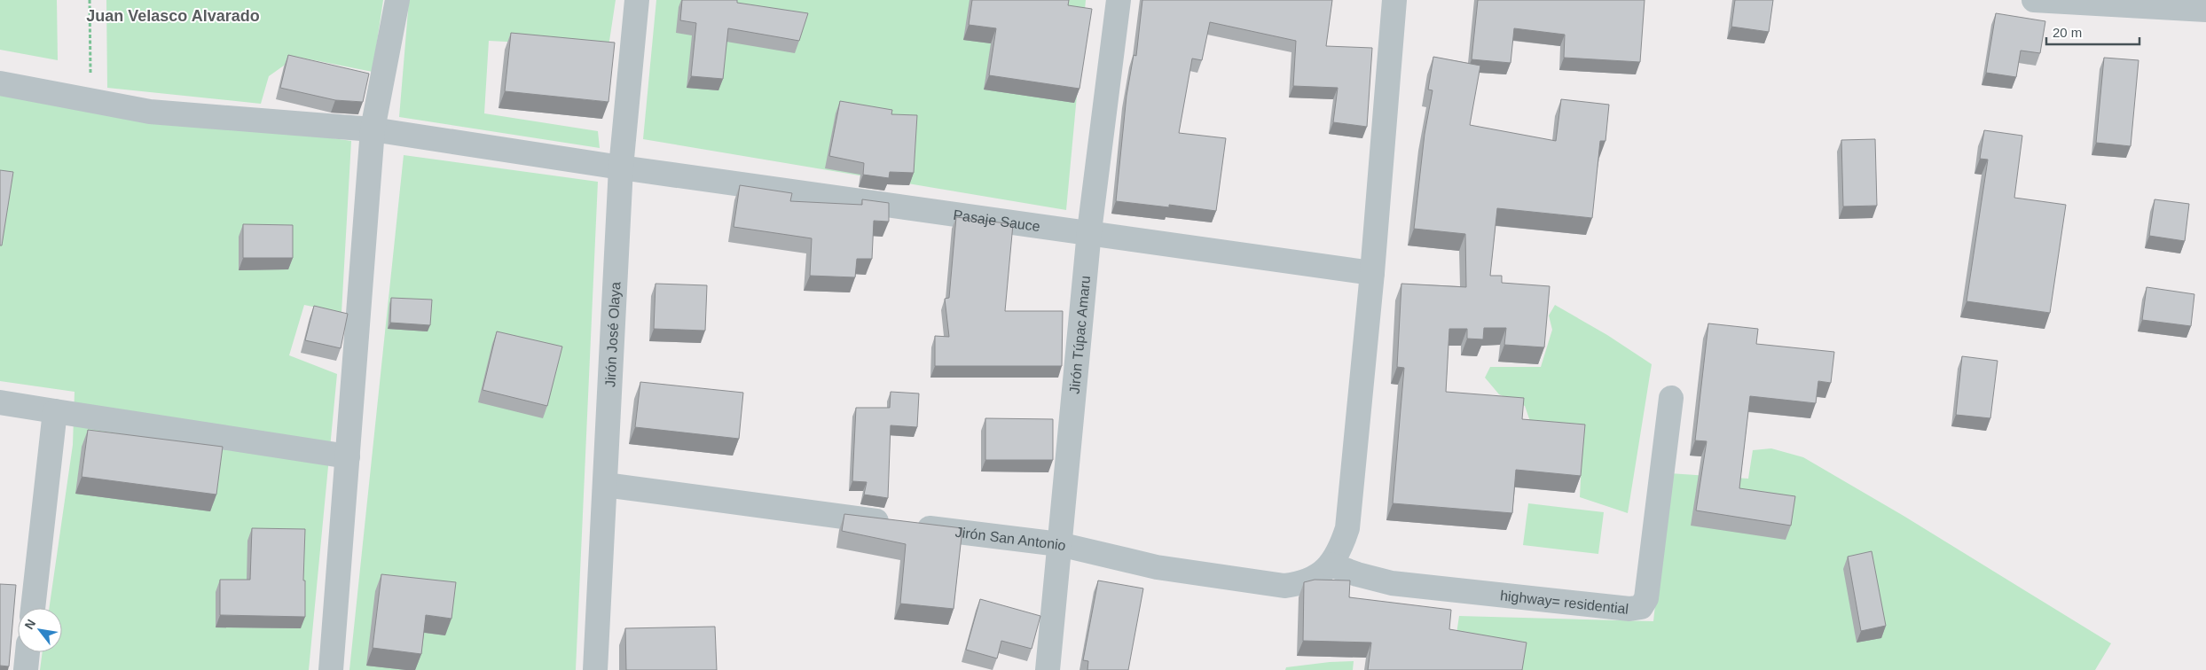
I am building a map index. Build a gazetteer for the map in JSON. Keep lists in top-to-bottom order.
{
  "streets": {
    "street": [
      "Pasaje Sauce",
      "Jirón José Olaya",
      "Jirón Túpac Amaru",
      "Jirón San Antonio",
      "highway= residential"
    ]
  },
  "crossings": [
    ["Pasaje Sauce", "Jirón José Olaya"],
    ["Pasaje Sauce", "Jirón Túpac Amaru"],
    ["Jirón José Olaya", "Jirón San Antonio"],
    ["Jirón Túpac Amaru", "Jirón San Antonio"],
    ["Jirón San Antonio", "highway= residential"]
  ],
  "districts": ["Juan Velasco Alvarado"],
  "scale_bar": "20 m",
  "north": "top left"
}
